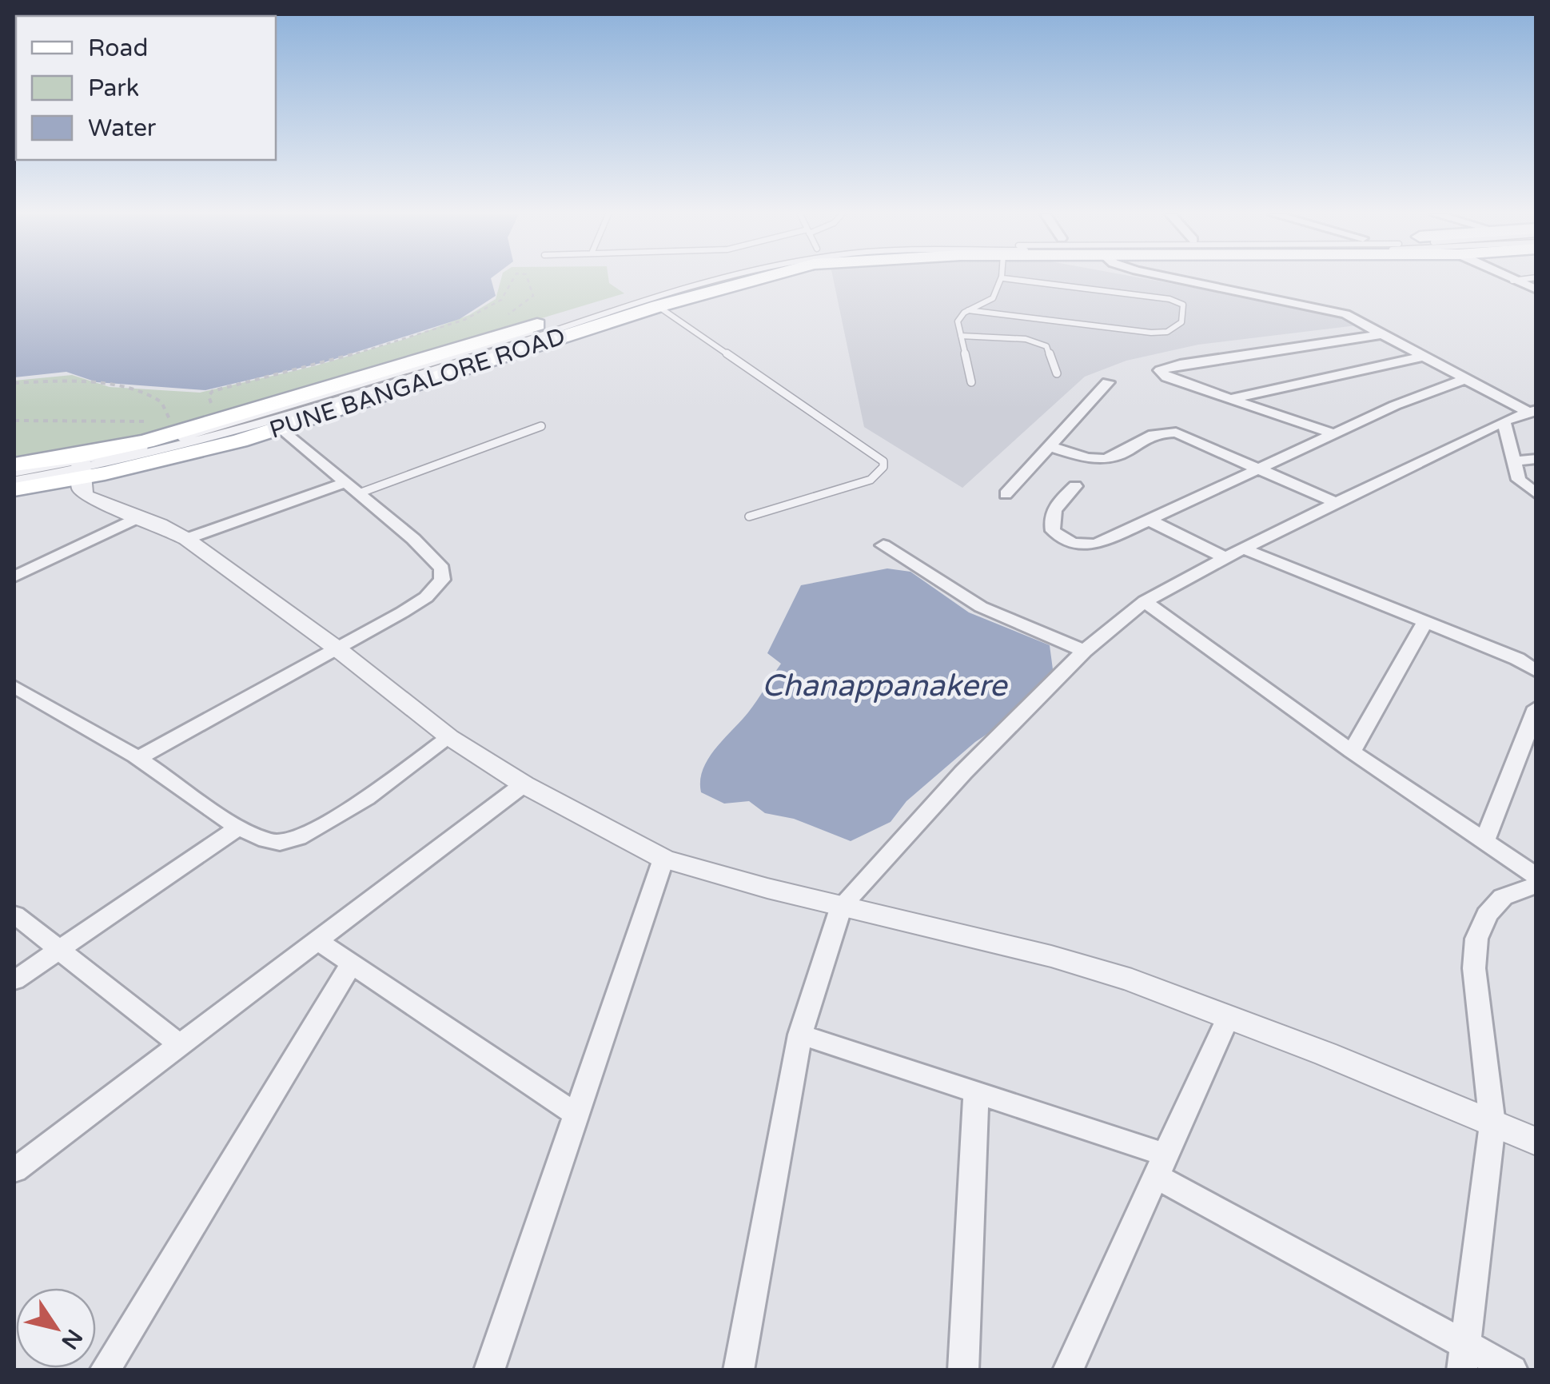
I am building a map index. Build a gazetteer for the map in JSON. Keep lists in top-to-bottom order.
{
  "streets": {
    "main road": ["PUNE BANGALORE ROAD"]
  },
  "water": ["Chanappanakere"],
  "legend": ["Road", "Park", "Water"],
  "north": "bottom right"
}
